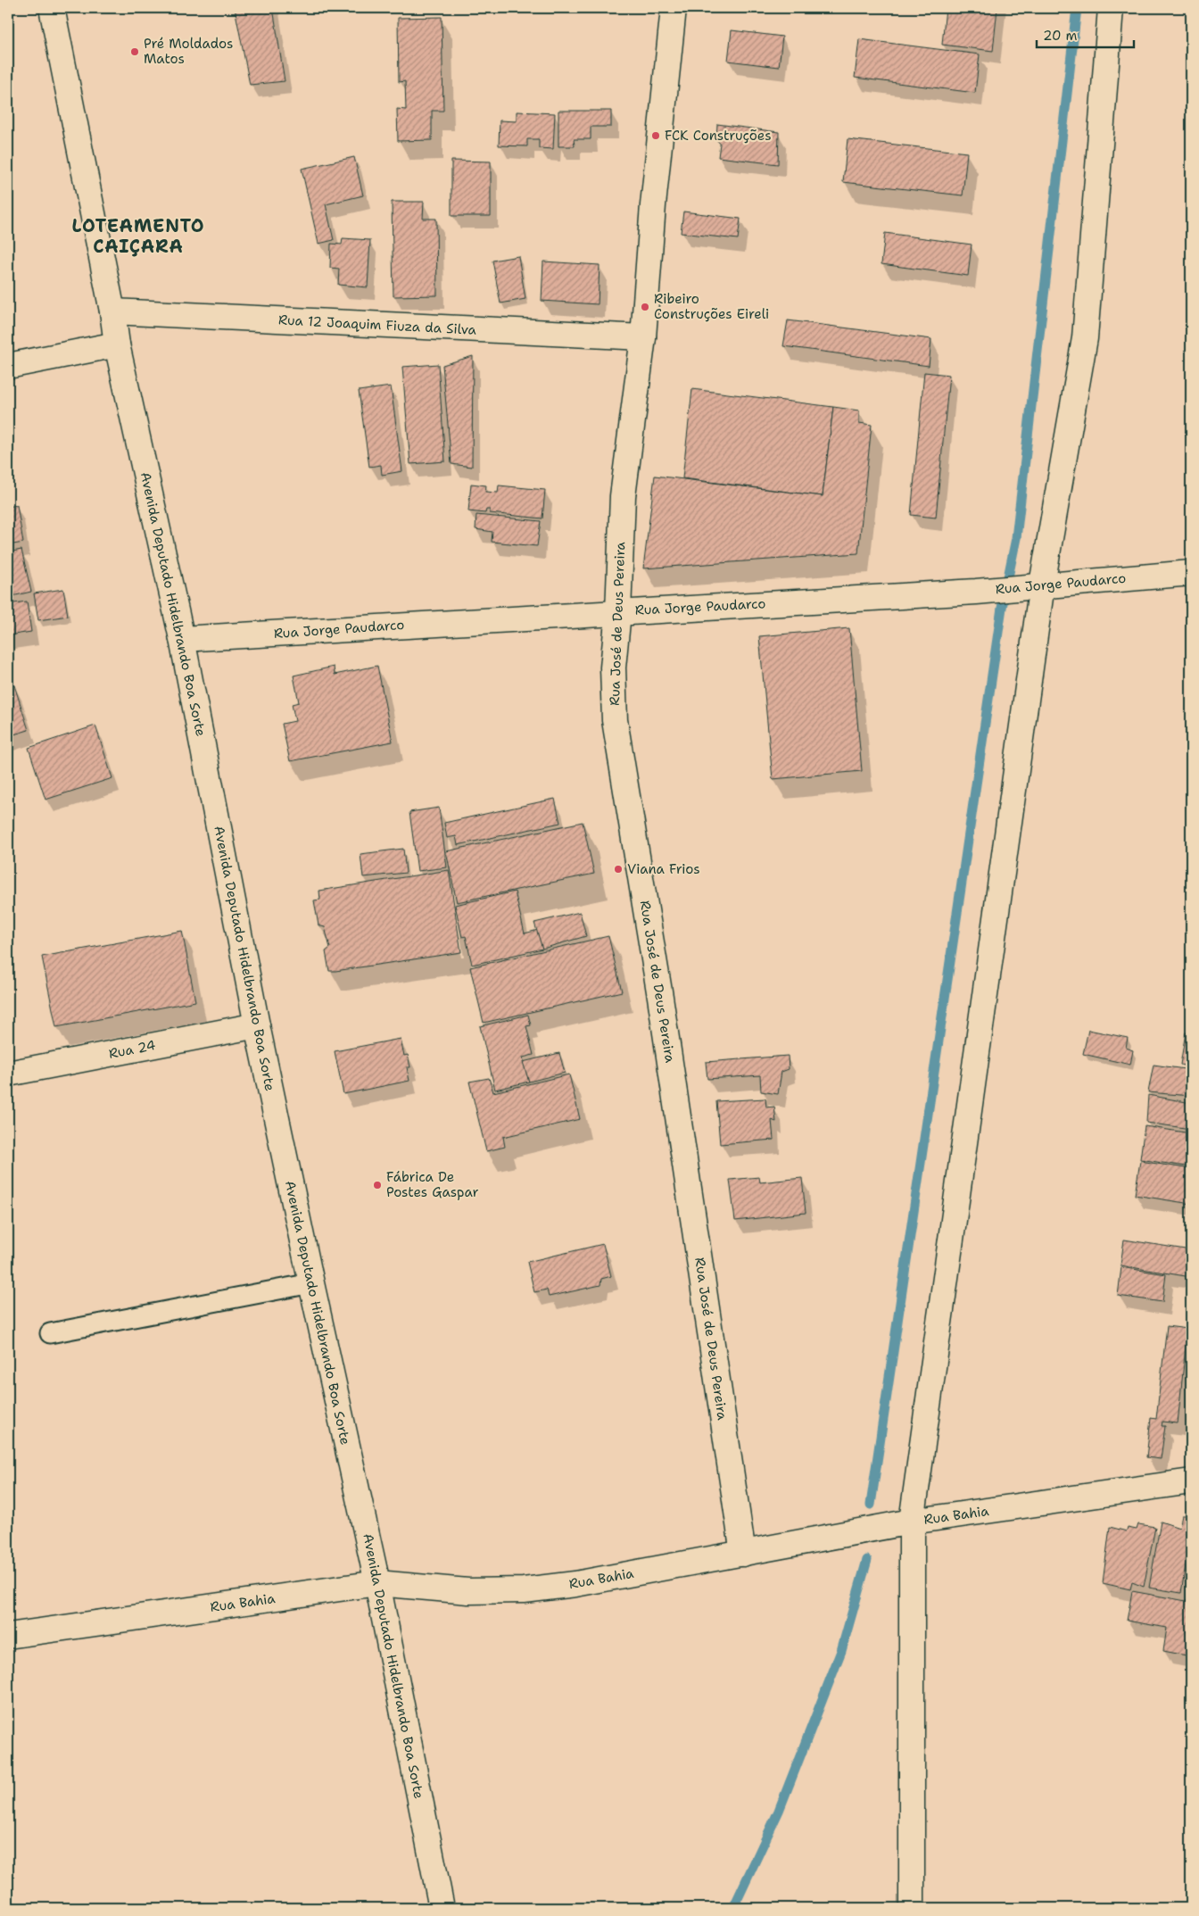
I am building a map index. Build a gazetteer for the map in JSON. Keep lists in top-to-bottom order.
{
  "streets": {
    "street": [
      "Rua 12 Joaquim Fiuza da Silva",
      "Rua Jorge Paudarco",
      "Avenida Deputado Hidelbrando Boa Sorte",
      "Rua José de Deus Pereira",
      "Rua 24",
      "Rua Bahia"
    ]
  },
  "crossings": [
    ["Rua 12 Joaquim Fiuza da Silva", "Avenida Deputado Hidelbrando Boa Sorte"],
    ["Rua 12 Joaquim Fiuza da Silva", "Rua José de Deus Pereira"],
    ["Rua Jorge Paudarco", "Avenida Deputado Hidelbrando Boa Sorte"],
    ["Rua Jorge Paudarco", "Rua José de Deus Pereira"],
    ["Avenida Deputado Hidelbrando Boa Sorte", "Rua 24"],
    ["Avenida Deputado Hidelbrando Boa Sorte", "Rua Bahia"],
    ["Rua José de Deus Pereira", "Rua Bahia"]
  ],
  "districts": ["LOTEAMENTO CAIÇARA"],
  "places": [
    "Pré Moldados Matos",
    "FCK Construções",
    "Ribeiro Construções Eireli",
    "Viana Frios",
    "Fábrica De Postes Gaspar"
  ],
  "scale_bar": "20 m"
}
